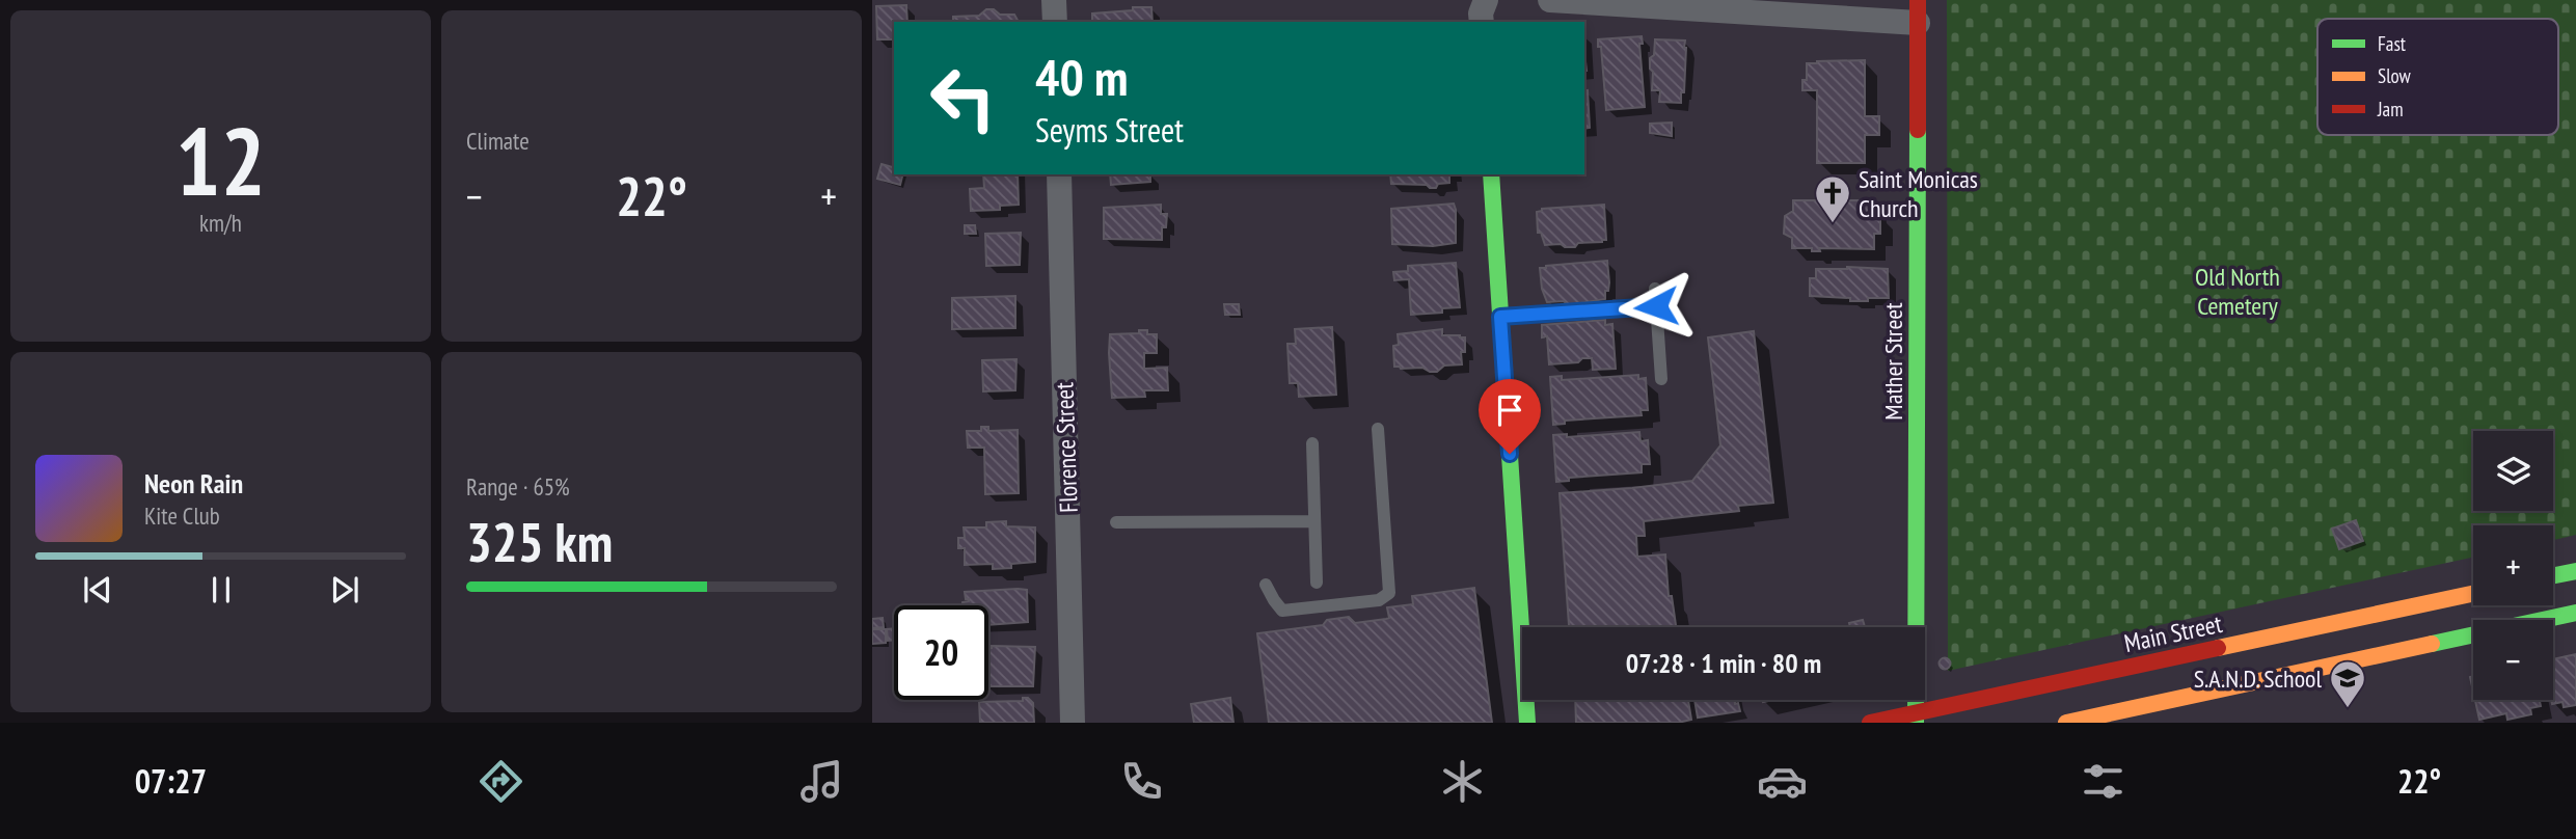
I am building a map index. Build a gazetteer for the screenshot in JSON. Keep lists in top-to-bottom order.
{
  "streets": {
    "street": ["Mather Street", "Florence Street", "Main Street"]
  },
  "crossings": [
    ["Mather Street", "Main Street"]
  ],
  "parks": ["Old North Cemetery"],
  "places": {
    "church": ["Saint Monicas Church"],
    "school or university": ["S.A.N.D. School"]
  },
  "legend": ["Fast", "Slow", "Jam"],
  "page": {
    "tile": [
      ["12", "km/h"],
      "Climate",
      ["Range · 65%", "325 km"]
    ],
    "turn": ["40 m", "Seyms Street"],
    "heat": ["−", "22°", "+"],
    "map_buttons": ["+", "−"],
    "song": ["Neon Rain", "Kite Club"],
    "limit": "20",
    "trip": "07:28 · 1 min · 80 m",
    "tabs": ["07:27", "22°"]
  }
}
